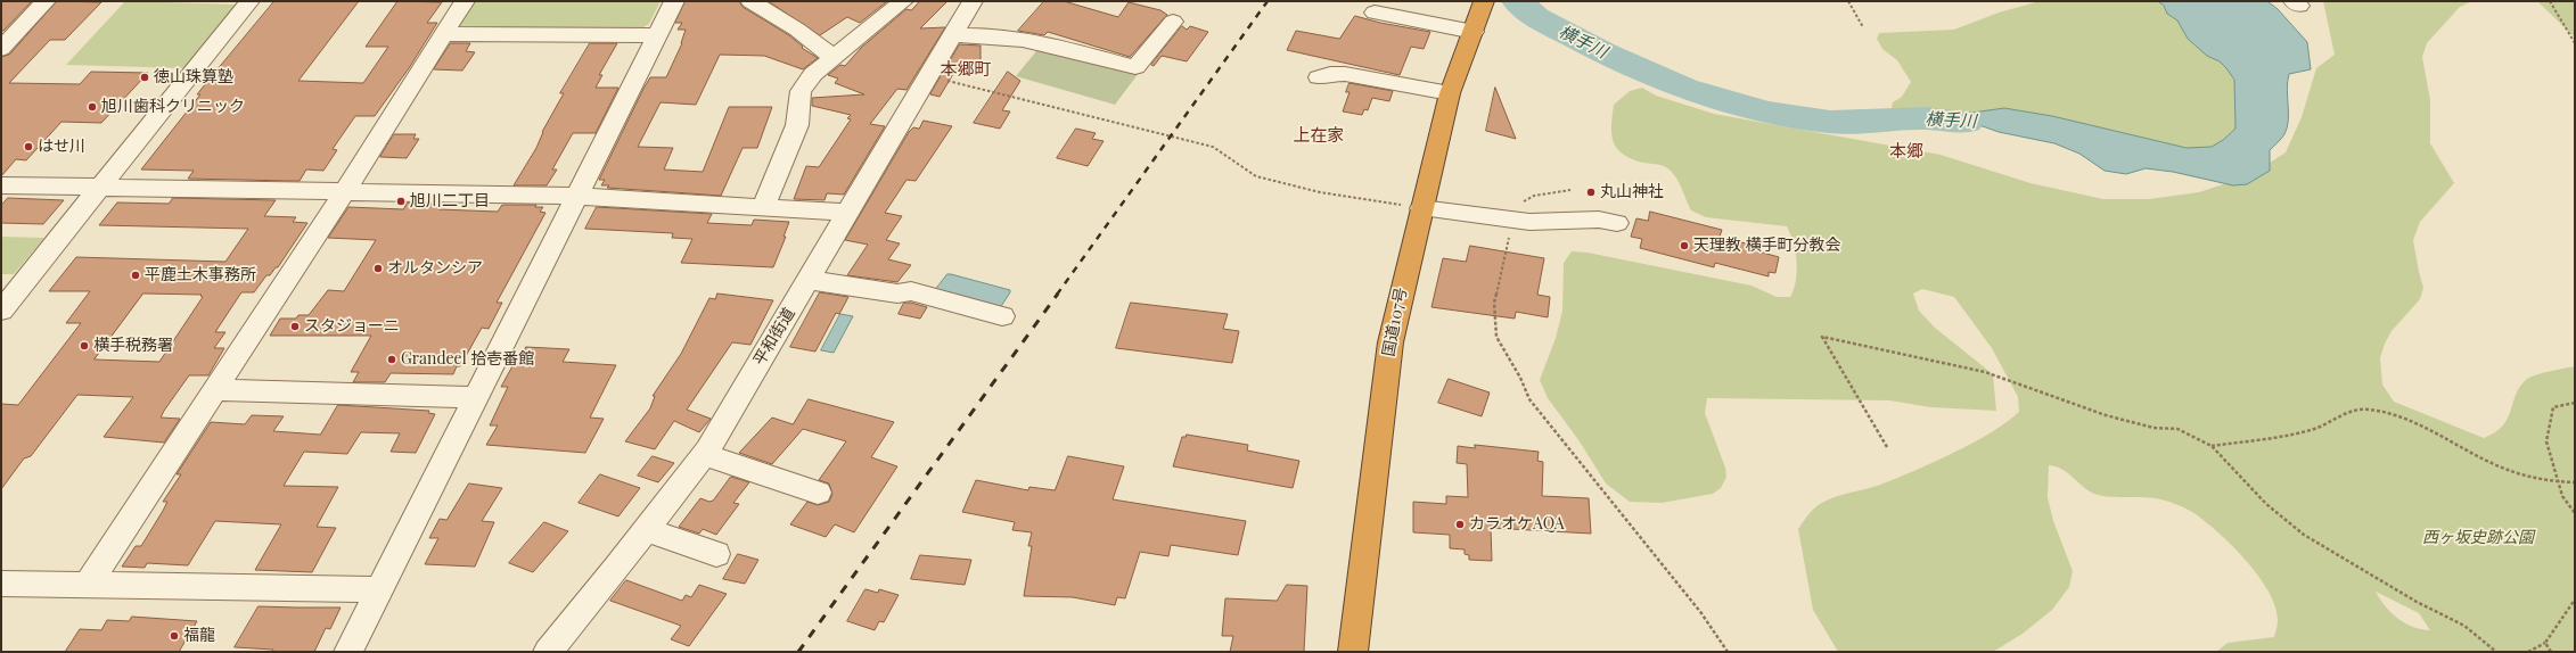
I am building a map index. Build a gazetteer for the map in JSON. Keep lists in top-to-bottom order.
{
  "streets": {
    "highway": ["国道107号"],
    "street": ["平和街道"]
  },
  "districts": ["本郷町", "上在家", "本郷"],
  "water": ["横手川"],
  "parks": ["西ヶ坂史跡公園"],
  "places": [
    "徳山珠算塾",
    "旭川歯科クリニック",
    "はせ川",
    "丸山神社",
    "旭川二丁目",
    "天理教 横手町分教会",
    "オルタンシア",
    "平鹿土木事務所",
    "スタジョーニ",
    "横手税務署",
    "Grandeel 拾壱番館",
    "カラオケAQA",
    "福龍"
  ]
}
